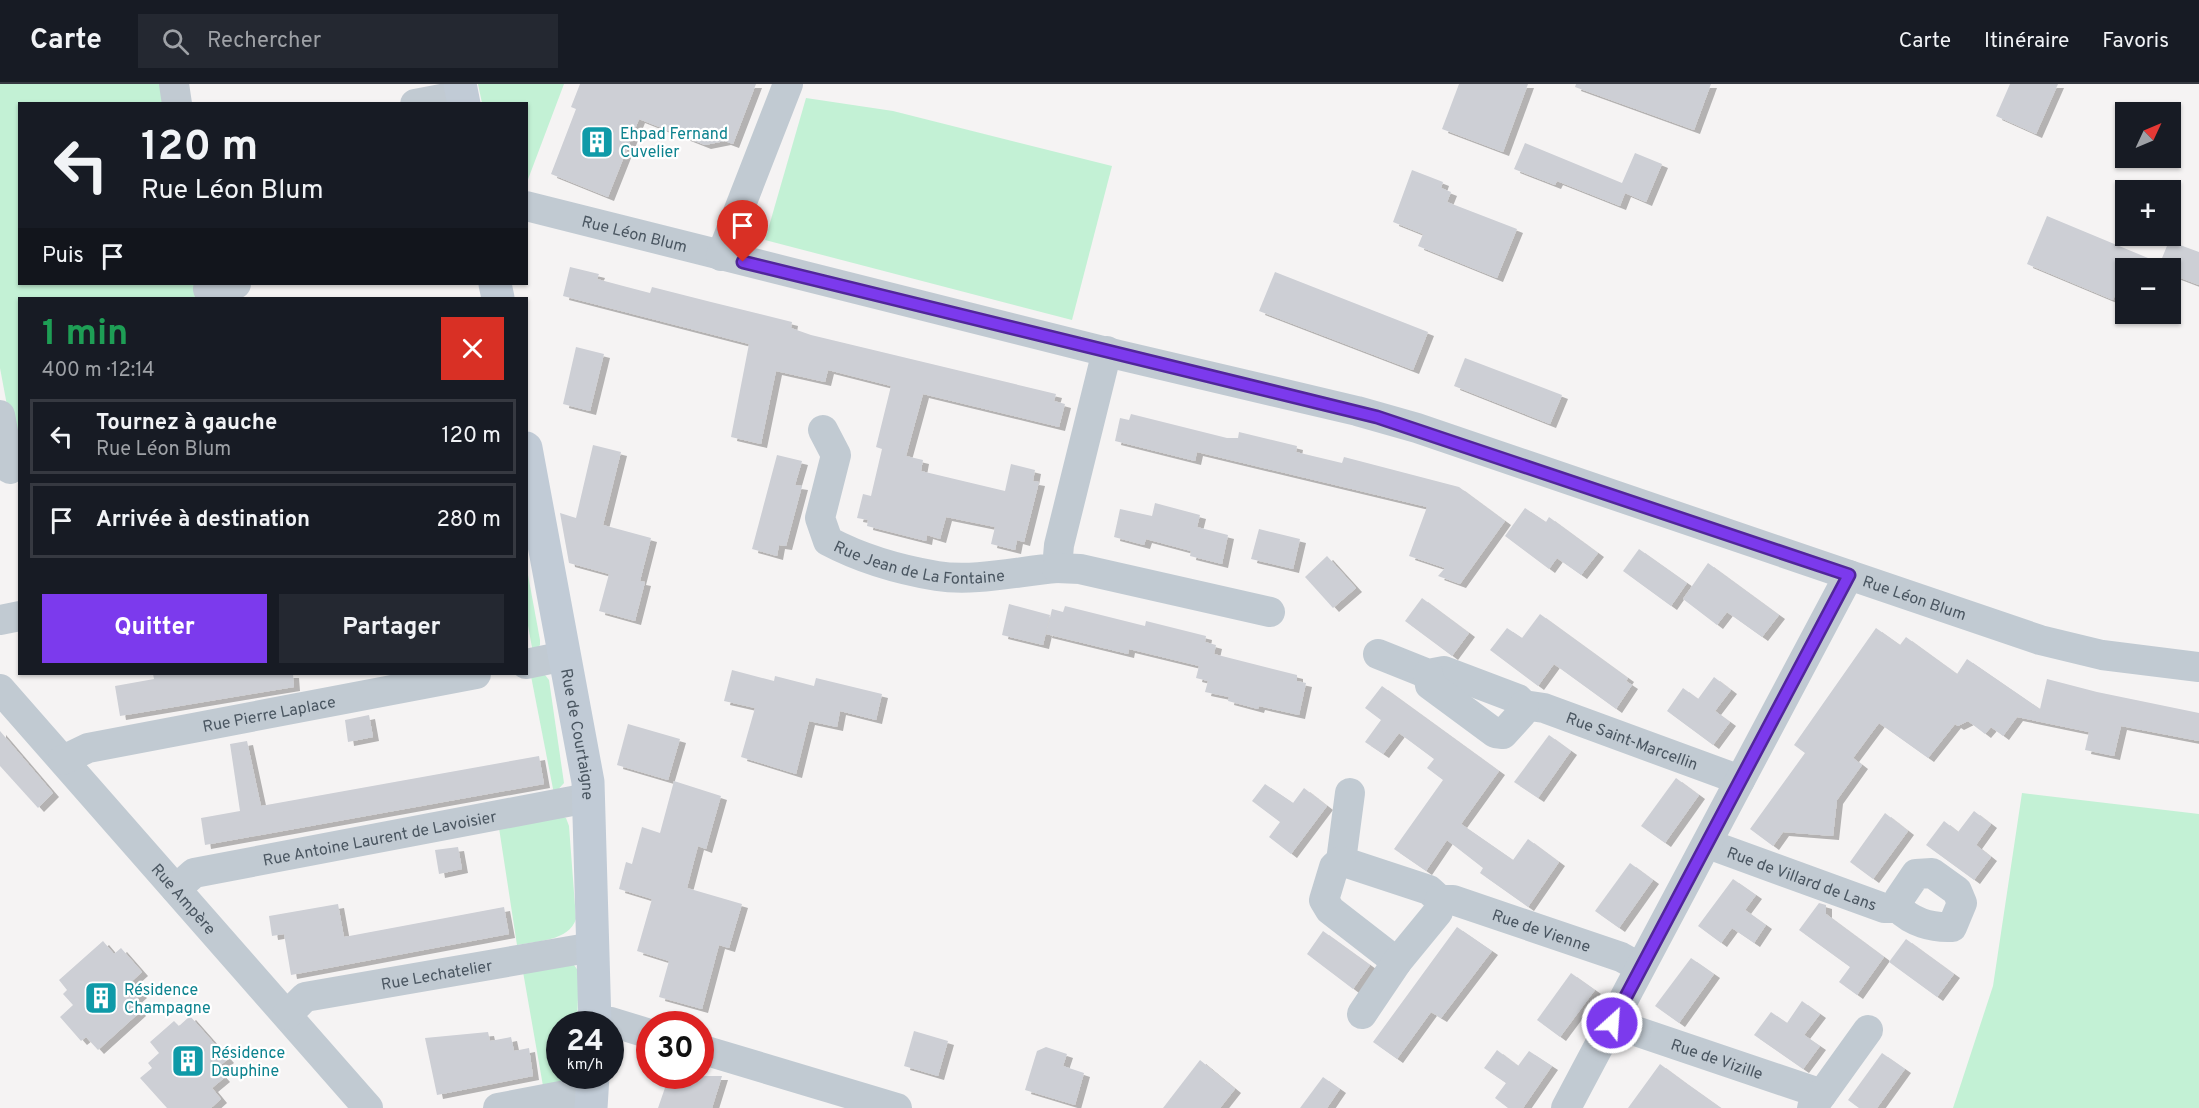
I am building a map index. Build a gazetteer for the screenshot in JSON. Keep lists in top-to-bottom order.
{
  "streets": {
    "street": [
      "Rue Léon Blum",
      "Rue Jean de La Fontaine",
      "Rue Pierre Laplace",
      "Rue de Courtaigne",
      "Rue Saint-Marcellin",
      "Rue Antoine Laurent de Lavoisier",
      "Rue de Villard de Lans",
      "Rue Ampère",
      "Rue de Vienne",
      "Rue Lechatelier",
      "Rue de Vizille"
    ]
  },
  "crossings": [
    ["Rue Pierre Laplace", "Rue Ampère"],
    ["Rue de Courtaigne", "Rue Antoine Laurent de Lavoisier"],
    ["Rue de Courtaigne", "Rue Lechatelier"],
    ["Rue Antoine Laurent de Lavoisier", "Rue Ampère"],
    ["Rue Ampère", "Rue Lechatelier"]
  ],
  "places": {
    "building": ["Ehpad Fernand Cuvelier", "Résidence Champagne", "Résidence Dauphine"]
  },
  "north": "top right",
  "page": {
    "header": "Carte",
    "search": "Rechercher",
    "nav": ["Carte", "Itinéraire", "Favoris"],
    "map_buttons": ["+", "−"],
    "turn": ["120 m", "Rue Léon Blum"],
    "then": "Puis",
    "heading": ["1 min", "400 m · 12:14"],
    "list": [
      {
        "name": "Tournez à gauche",
        "note": "Rue Léon Blum",
        "value": "120 m"
      },
      {
        "name": "Arrivée à destination",
        "value": "280 m"
      }
    ],
    "buttons": ["Quitter", "Partager"],
    "speed": "24 km/h",
    "limit": "30"
  }
}
